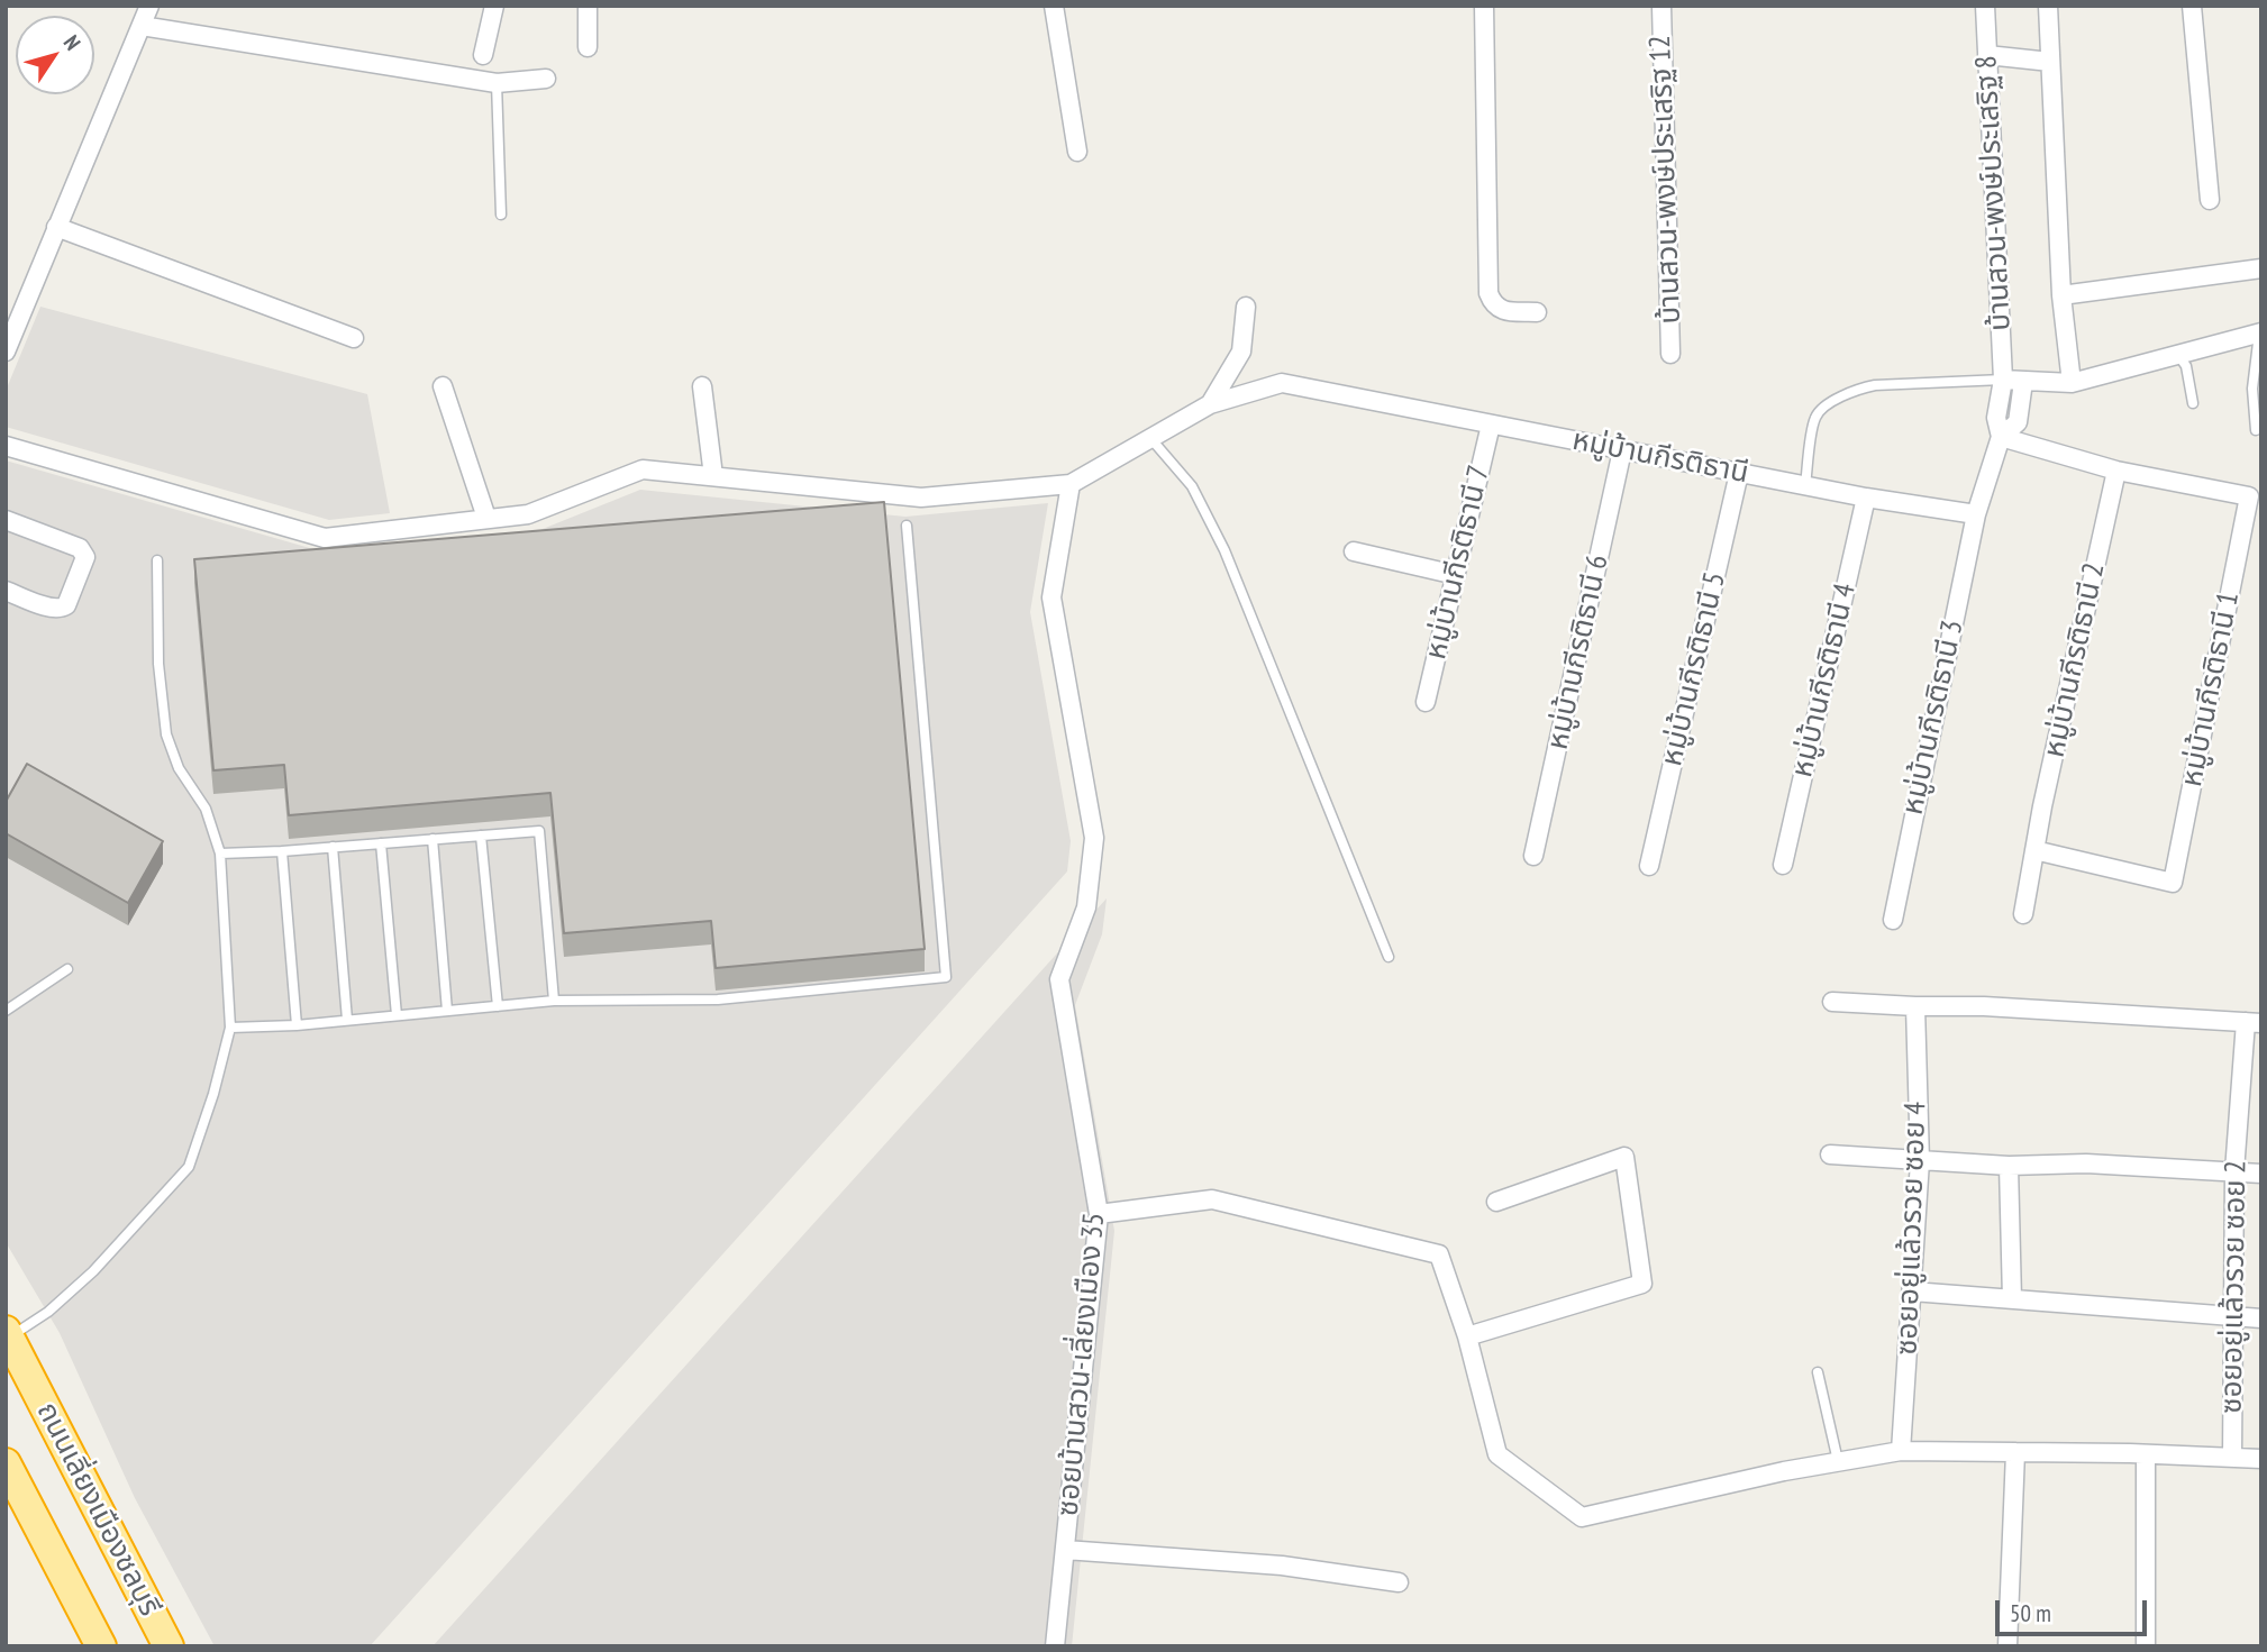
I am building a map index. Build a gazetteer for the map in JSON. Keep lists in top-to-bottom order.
{
  "streets": {
    "highway": ["ถนนเลี่ยงเมืองชลบุรี"],
    "street": [
      "บ้านสวน-พงษ์ประเสริฐ 12",
      "บ้านสวน-พงษ์ประเสริฐ 8",
      "หมู่บ้านกีรติธานี",
      "หมู่บ้านกีรติธานี 7",
      "หมู่บ้านกีรติธานี 6",
      "หมู่บ้านกีรติธานี 2",
      "หมู่บ้านกีรติธานี 5",
      "หมู่บ้านกีรติธานี 4",
      "หมู่บ้านกีรติธานี 1",
      "หมู่บ้านกีรติธานี 3",
      "ซอยอยู่แล้วรวย ซอย 4",
      "ซอยอยู่แล้วรวย ซอย 2",
      "ซอยบ้านสวน-เลี่ยงเมือง 35"
    ]
  },
  "crossings": [
    ["หมู่บ้านกีรติธานี", "หมู่บ้านกีรติธานี 7"],
    ["หมู่บ้านกีรติธานี", "หมู่บ้านกีรติธานี 6"],
    ["หมู่บ้านกีรติธานี", "หมู่บ้านกีรติธานี 5"],
    ["หมู่บ้านกีรติธานี", "หมู่บ้านกีรติธานี 4"],
    ["หมู่บ้านกีรติธานี", "หมู่บ้านกีรติธานี 3"],
    ["หมู่บ้านกีรติธานี", "ซอยบ้านสวน-เลี่ยงเมือง 35"],
    ["หมู่บ้านกีรติธานี 2", "หมู่บ้านกีรติธานี 1"]
  ],
  "scale_bar": "50 m",
  "north": "top right"
}
